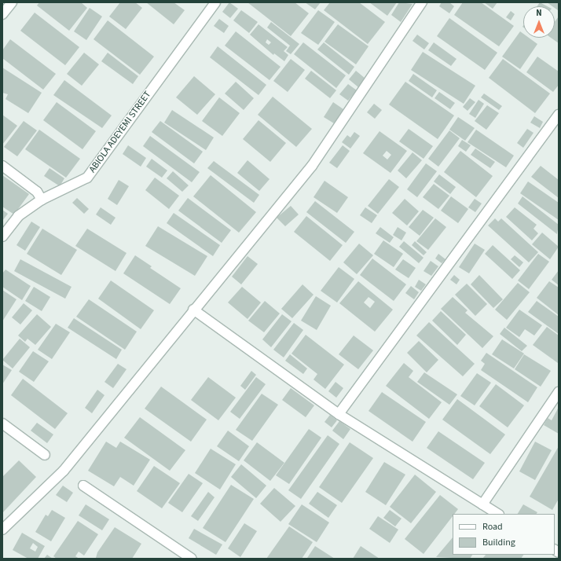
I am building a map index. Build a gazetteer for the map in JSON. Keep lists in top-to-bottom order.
{
  "streets": {
    "street": ["ABIOLA ADEYEMI STREET"]
  },
  "legend": ["Road", "Building"],
  "north": "top"
}
